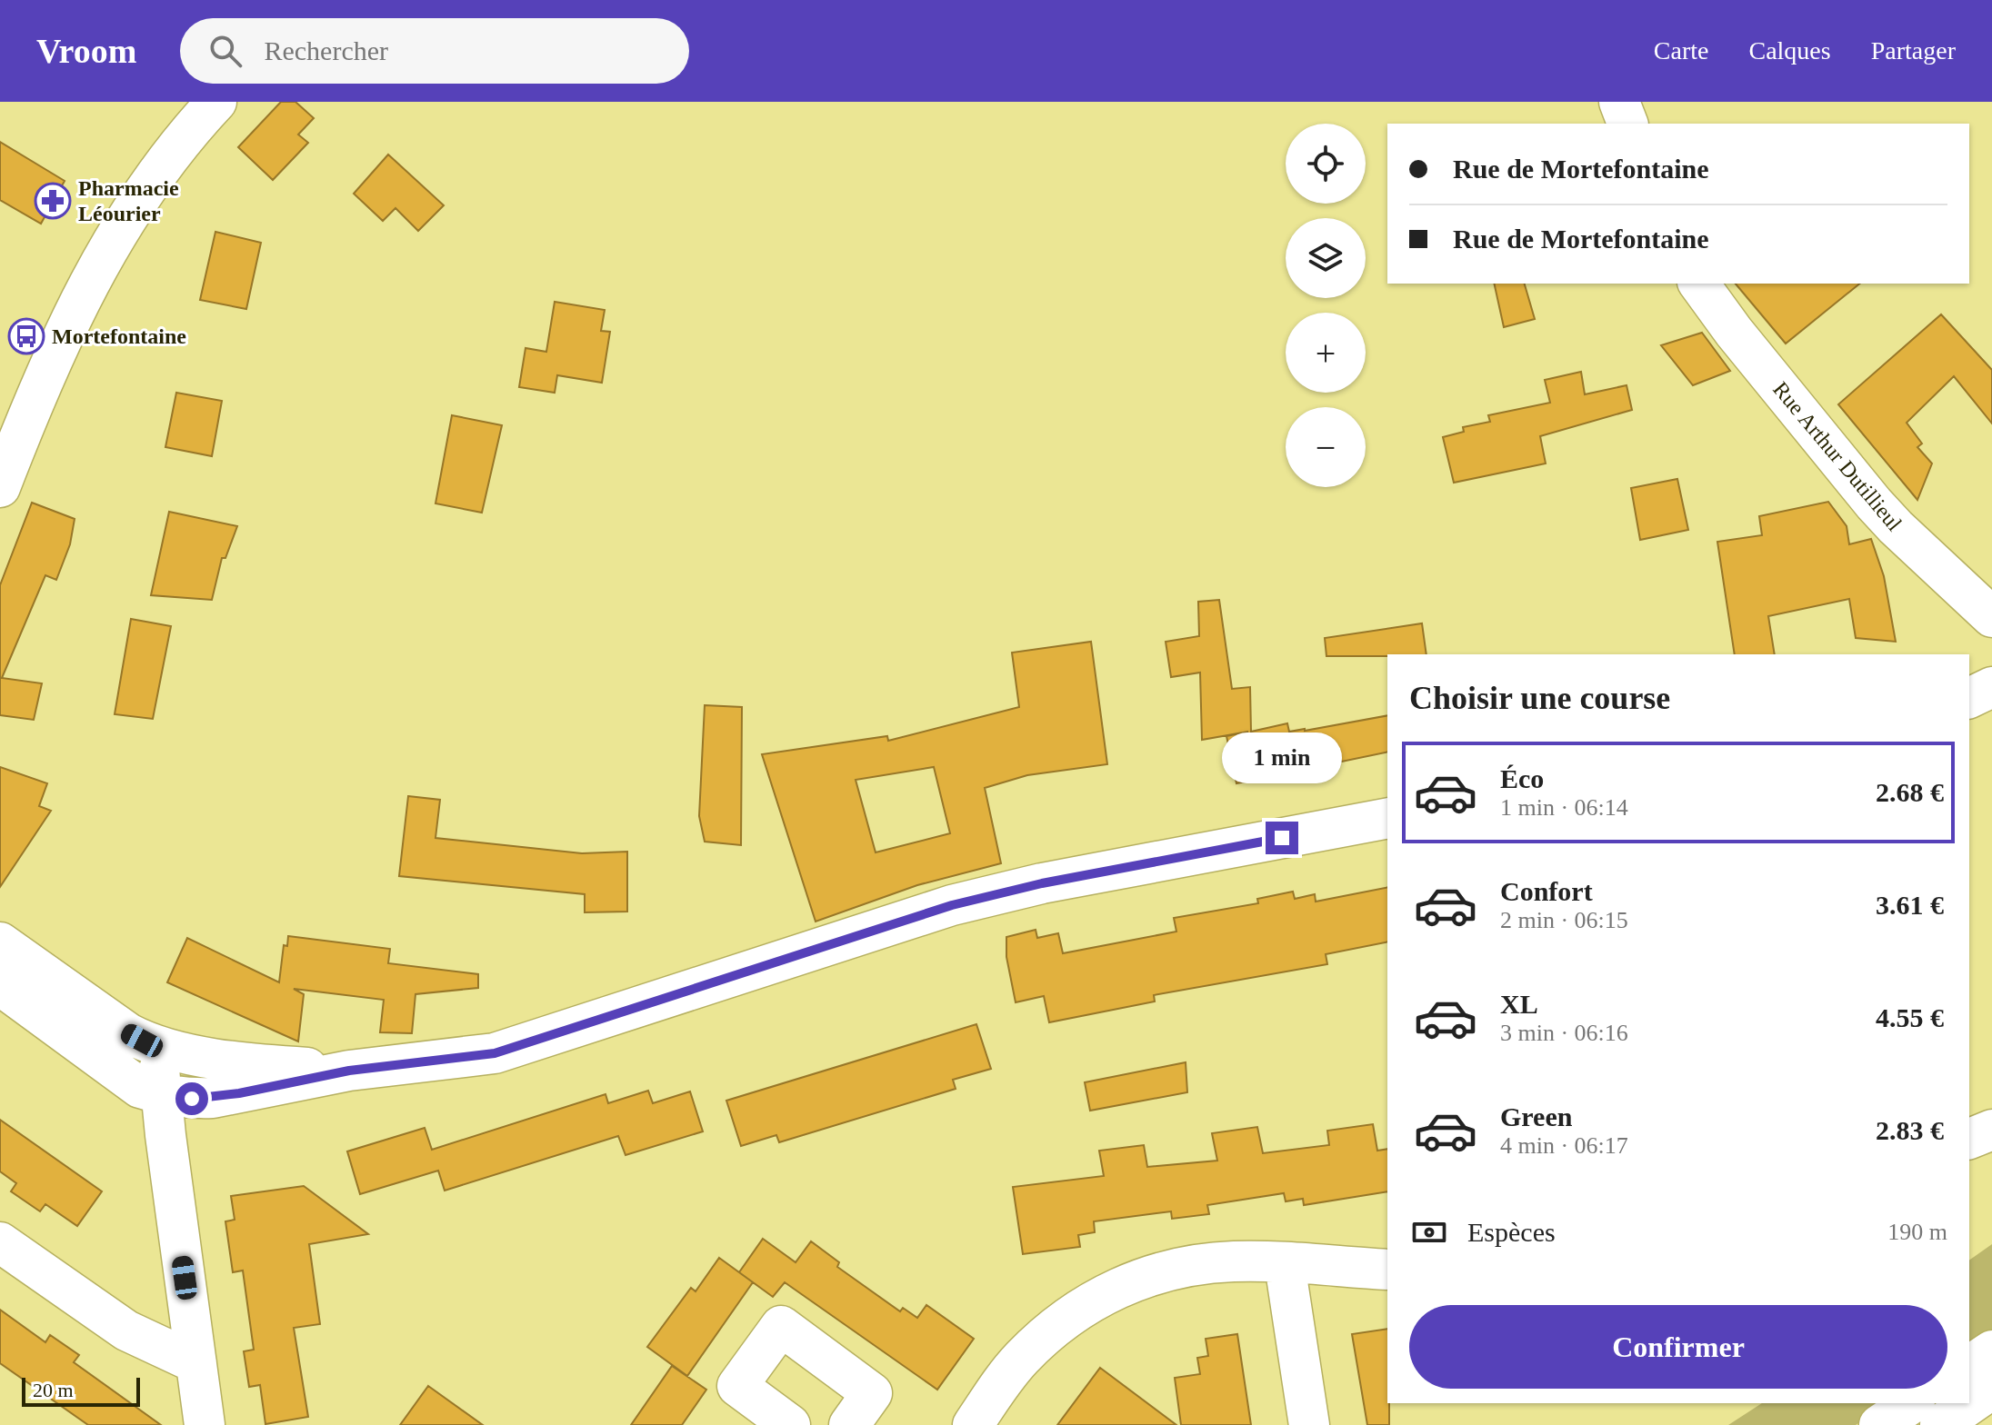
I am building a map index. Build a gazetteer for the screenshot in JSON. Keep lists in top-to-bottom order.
{
  "streets": {
    "street": ["Rue Arthur Dutillieul"]
  },
  "places": {
    "pharmacy": ["Pharmacie Léourier"],
    "bus stop": ["Mortefontaine"]
  },
  "scale_bar": "20 m",
  "page": {
    "header": "Vroom",
    "search": "Rechercher",
    "nav": ["Carte", "Calques", "Partager"],
    "map_buttons": ["+", "−"],
    "banner": ["Rue de Mortefontaine", "Rue de Mortefontaine"],
    "heading": "Choisir une course",
    "bubble": "1 min",
    "list": [
      {
        "name": "Éco",
        "note": "1 min · 06:14",
        "value": "2.68 €"
      },
      {
        "name": "Confort",
        "note": "2 min · 06:15",
        "value": "3.61 €"
      },
      {
        "name": "XL",
        "note": "3 min · 06:16",
        "value": "4.55 €"
      },
      {
        "name": "Green",
        "note": "4 min · 06:17",
        "value": "2.83 €"
      }
    ],
    "pay": ["Espèces", "190 m"],
    "buttons": "Confirmer",
    "scale": "20 m"
  }
}
